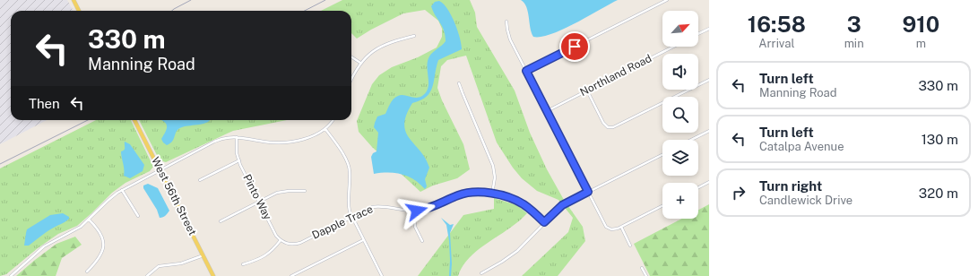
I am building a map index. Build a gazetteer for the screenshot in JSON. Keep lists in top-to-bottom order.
{
  "streets": {
    "main road": ["West 56th Street"],
    "street": ["Northland Road", "Pinto Way", "Dapple Trace"]
  },
  "crossings": [
    ["Pinto Way", "Dapple Trace"]
  ],
  "north": "top right",
  "page": {
    "eta": [
      "16:58",
      "Arrival",
      "3",
      "min",
      "910",
      "m"
    ],
    "map_buttons": "+",
    "turn": ["330 m", "Manning Road"],
    "list": [
      {
        "name": "Turn left",
        "note": "Manning Road",
        "value": "330 m"
      },
      {
        "name": "Turn left",
        "note": "Catalpa Avenue",
        "value": "130 m"
      },
      {
        "name": "Turn right",
        "note": "Candlewick Drive",
        "value": "320 m"
      }
    ],
    "then": "Then"
  }
}
